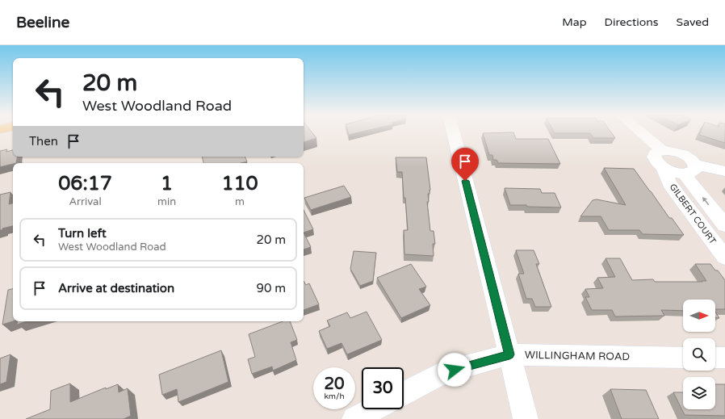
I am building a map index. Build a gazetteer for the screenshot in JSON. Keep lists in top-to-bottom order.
{
  "streets": {
    "street": ["GILBERT COURT", "WILLINGHAM ROAD"]
  },
  "north": "right",
  "page": {
    "header": "Beeline",
    "nav": ["Map", "Directions", "Saved"],
    "turn": ["20 m", "West Woodland Road"],
    "then": "Then",
    "eta": [
      "06:17",
      "Arrival",
      "1",
      "min",
      "110",
      "m"
    ],
    "list": [
      {
        "name": "Turn left",
        "note": "West Woodland Road",
        "value": "20 m"
      },
      {
        "name": "Arrive at destination",
        "value": "90 m"
      }
    ],
    "speed": "20 km/h",
    "limit": "30"
  }
}
